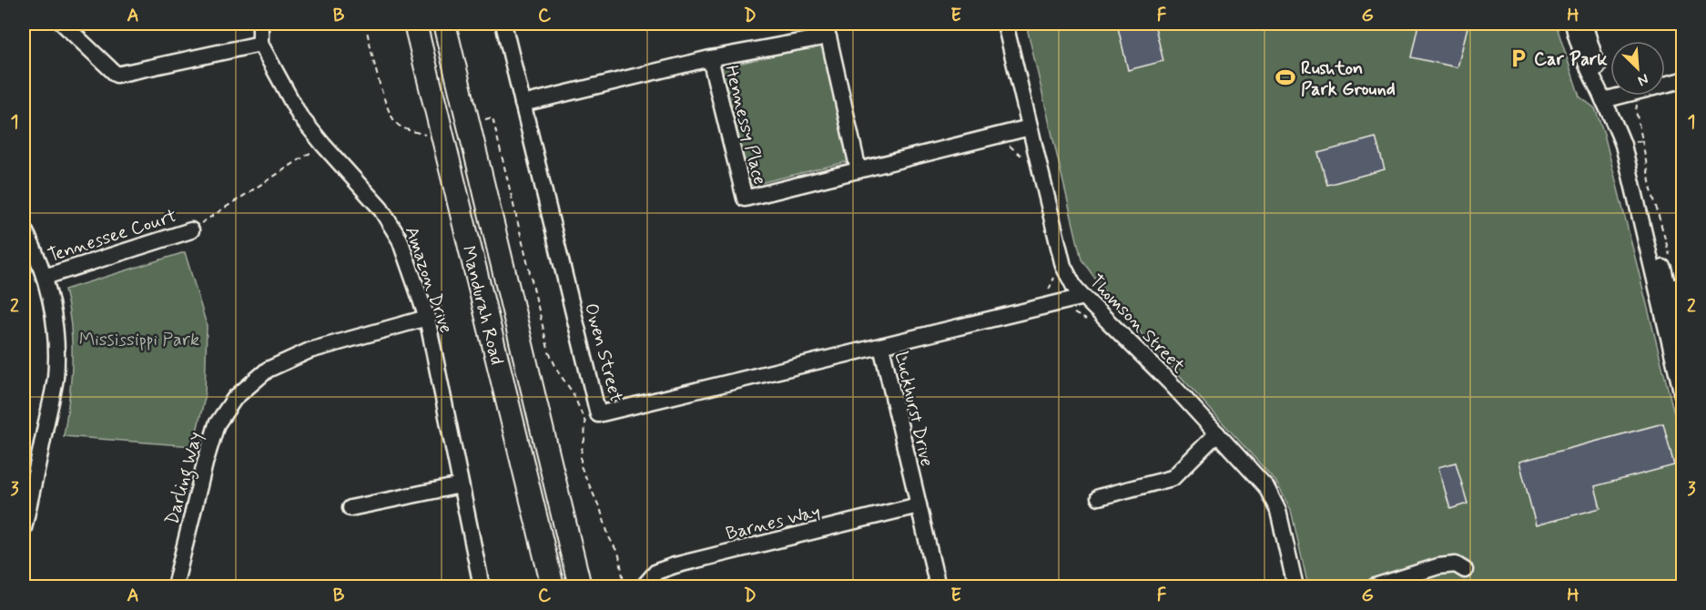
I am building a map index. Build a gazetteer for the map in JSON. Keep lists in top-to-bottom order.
{
  "streets": {
    "highway": ["Mandurah Road"],
    "street": [
      "Hennessy Place",
      "Tennessee Court",
      "Amazon Drive",
      "Thomson Street",
      "Owen Street",
      "Luckhurst Drive",
      "Darling Way",
      "Barnes Way"
    ]
  },
  "crossings": [
    ["Hennessy Place", "Thomson Street"],
    ["Hennessy Place", "Owen Street"],
    ["Amazon Drive", "Darling Way"],
    ["Thomson Street", "Luckhurst Drive"],
    ["Owen Street", "Luckhurst Drive"],
    ["Luckhurst Drive", "Barnes Way"]
  ],
  "parks": ["Mississippi Park"],
  "places": {
    "parking": ["Car Park"],
    "sports": ["Rushton Park Ground"]
  },
  "north": "bottom right",
  "grid": {
    "columns": [
      "A",
      "B",
      "C",
      "D",
      "E",
      "F",
      "G",
      "H"
    ],
    "rows": ["1", "2", "3"]
  }
}
